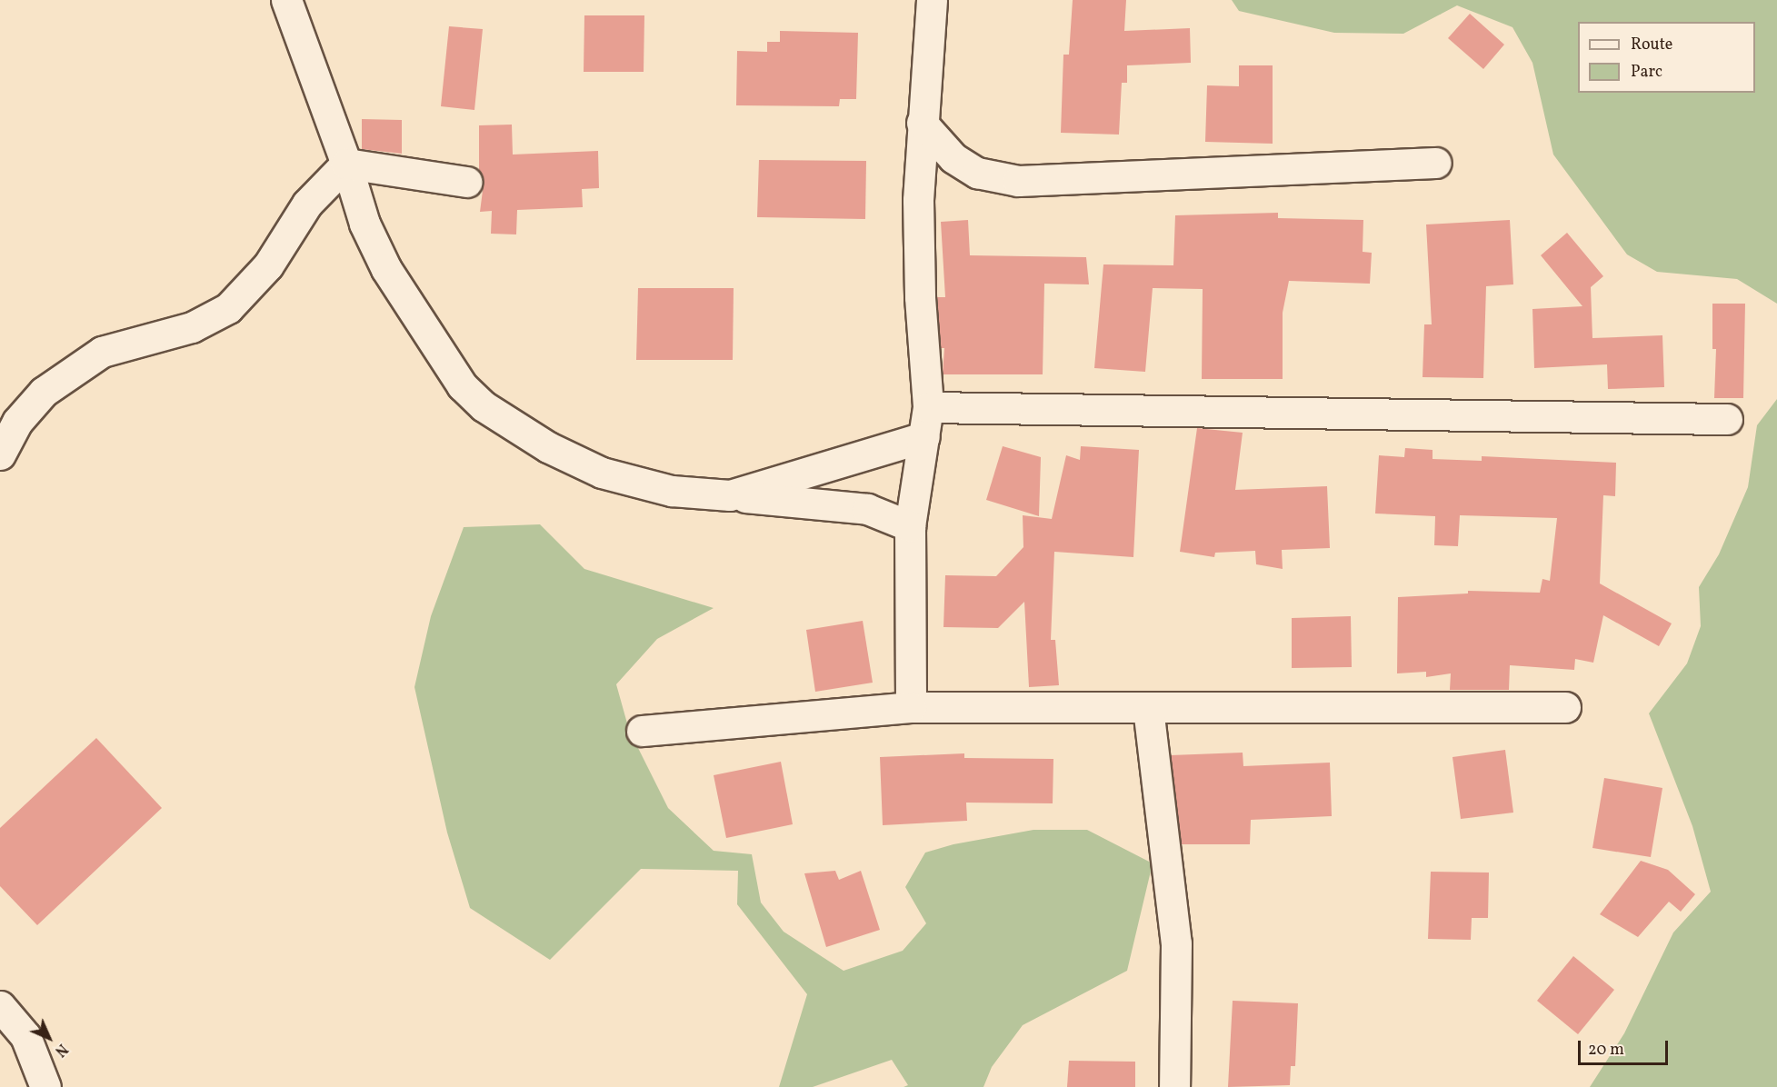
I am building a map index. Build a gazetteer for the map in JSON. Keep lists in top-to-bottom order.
{
  "legend": ["Route", "Parc"],
  "scale_bar": "20 m",
  "north": "bottom right"
}
